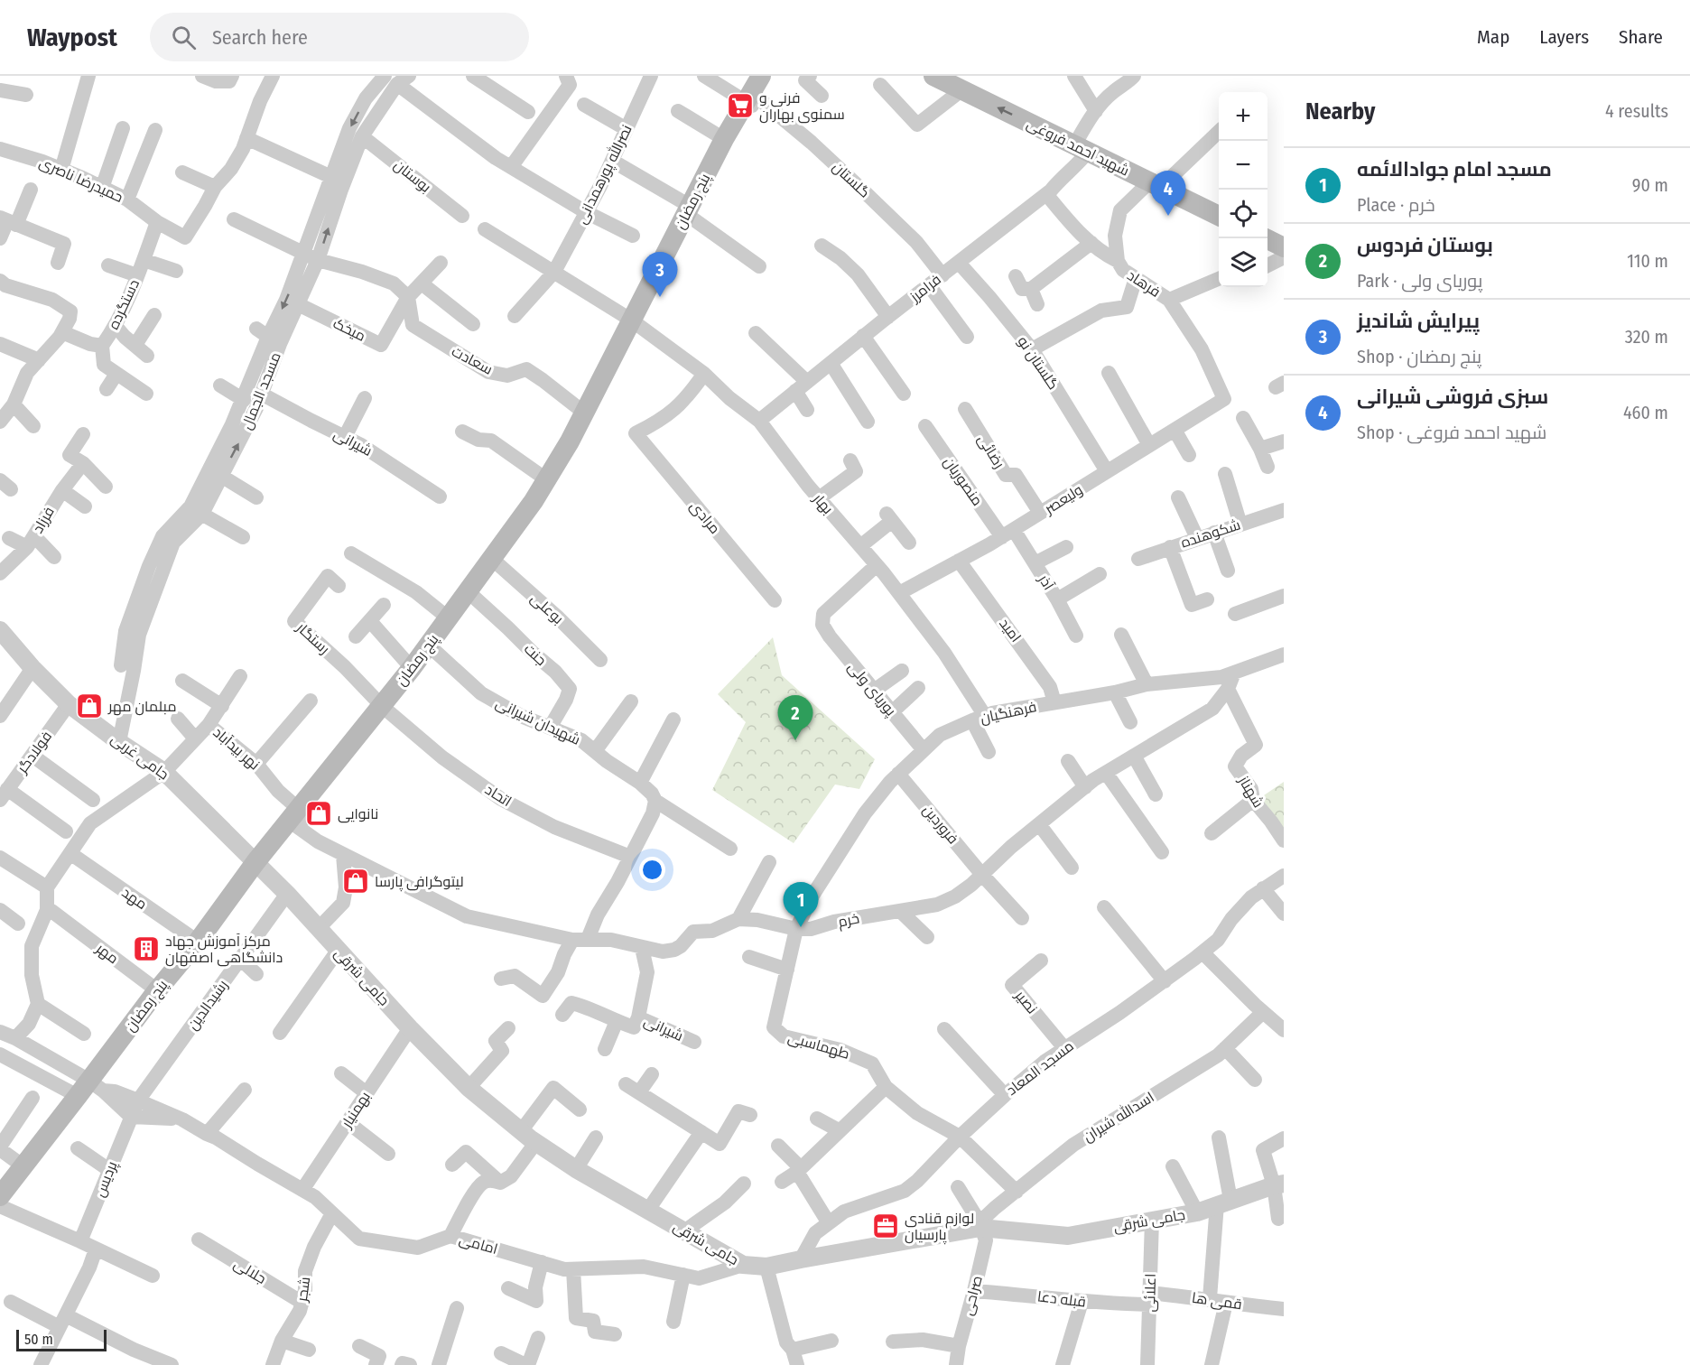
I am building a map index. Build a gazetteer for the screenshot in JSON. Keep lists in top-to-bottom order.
{
  "streets": {
    "main road": ["شهید احمد فروغی", "پنج رمضان"],
    "street": [
      "نصرالله پورهمدانی",
      "بوستان",
      "حمیدرضا ناصری",
      "گلستان",
      "فرهاد",
      "فرامرز",
      "دستگرده",
      "میخک",
      "سعادت",
      "گلستان نو",
      "مسجد الجمال",
      "شیرانی",
      "رضائی",
      "منصوریان",
      "ولیعصر",
      "بهار",
      "مرادی",
      "فرزاد",
      "شکوهنده",
      "آذر",
      "بوعلی",
      "امید",
      "رستگار",
      "جنت",
      "پوریای ولی",
      "فرهنگیان",
      "شهیدان شیرانی",
      "نهر بیدآباد",
      "فولادگر",
      "جامی غربی",
      "شهناز",
      "اتحاد",
      "فروردین",
      "مهد",
      "خرم",
      "مهر",
      "جامی شرقی",
      "نصیر",
      "رشیدالدین",
      "طهماسبی",
      "مسجد المعاد",
      "بهمنیار",
      "اسدالله شیران",
      "پردیس",
      "امامی",
      "جلالی",
      "شجر",
      "اعلائی",
      "صراحی",
      "قبله دعا",
      "قمی ها"
    ]
  },
  "crossings": [
    ["شهید احمد فروغی", "فرهاد"],
    ["شهید احمد فروغی", "فرامرز"],
    ["نصرالله پورهمدانی", "بهار"],
    ["بوستان", "مسجد الجمال"],
    ["حمیدرضا ناصری", "دستگرده"],
    ["گلستان", "پنج رمضان"],
    ["گلستان", "فرامرز"],
    ["پنج رمضان", "سعادت"],
    ["پنج رمضان", "بهار"],
    ["پنج رمضان", "بوعلی"],
    ["پنج رمضان", "رستگار"],
    ["پنج رمضان", "جنت"],
    ["پنج رمضان", "شهیدان شیرانی"],
    ["پنج رمضان", "نهر بیدآباد"],
    ["پنج رمضان", "جامی غربی"],
    ["پنج رمضان", "اتحاد"],
    ["پنج رمضان", "مهد"],
    ["پنج رمضان", "مهر"],
    ["پنج رمضان", "جامی شرقی"],
    ["پنج رمضان", "امامی"],
    ["فرهاد", "ولیعصر"],
    ["فرامرز", "گلستان نو"],
    ["فرامرز", "بهار"],
    ["میخک", "سعادت"],
    ["میخک", "مسجد الجمال"],
    ["گلستان نو", "ولیعصر"],
    ["مسجد الجمال", "شیرانی"],
    ["مسجد الجمال", "جامی غربی"],
    ["رضائی", "ولیعصر"],
    ["منصوریان", "ولیعصر"],
    ["منصوریان", "آذر"],
    ["ولیعصر", "بهار"],
    ["ولیعصر", "آذر"],
    ["ولیعصر", "امید"],
    ["بهار", "مرادی"],
    ["بهار", "پوریای ولی"],
    ["بهار", "فرهنگیان"],
    ["امید", "فرهنگیان"],
    ["رستگار", "اتحاد"],
    ["جنت", "شهیدان شیرانی"],
    ["پوریای ولی", "فرهنگیان"],
    ["فرهنگیان", "فروردین"],
    ["فرهنگیان", "خرم"],
    ["فرهنگیان", "طهماسبی"],
    ["نهر بیدآباد", "جامی غربی"],
    ["نهر بیدآباد", "مهد"],
    ["فولادگر", "جامی غربی"],
    ["جامی غربی", "جامی شرقی"],
    ["شهناز", "خرم"],
    ["فروردین", "خرم"],
    ["خرم", "طهماسبی"],
    ["جامی شرقی", "رشیدالدین"],
    ["جامی شرقی", "مسجد المعاد"],
    ["جامی شرقی", "بهمنیار"],
    ["جامی شرقی", "اسدالله شیران"],
    ["جامی شرقی", "امامی"],
    ["جامی شرقی", "اعلائی"],
    ["جامی شرقی", "صراحی"],
    ["نصیر", "مسجد المعاد"],
    ["رشیدالدین", "پردیس"],
    ["رشیدالدین", "امامی"],
    ["طهماسبی", "مسجد المعاد"],
    ["طهماسبی", "اسدالله شیران"],
    ["بهمنیار", "امامی"],
    ["اسدالله شیران", "صراحی"],
    ["پردیس", "امامی"],
    ["امامی", "شجر"],
    ["جلالی", "شجر"],
    ["اعلائی", "قبله دعا"],
    ["اعلائی", "قمی ها"],
    ["صراحی", "قبله دعا"],
    ["قبله دعا", "قمی ها"]
  ],
  "one_way": ["شهید احمد فروغی"],
  "places": {
    "supermarket": ["فرنی و سمنوی بهاران"],
    "shop": ["مبلمان مهر", "نانوایی", "لیتوگرافی پارسا"],
    "building": ["مرکز آموزش جهاد دانشگاهی اصفهان"],
    "office": ["لوازم قنادی پارسیان"]
  },
  "scale_bar": "50 m",
  "page": {
    "header": "Waypost",
    "search": "Search here",
    "nav": ["Map", "Layers", "Share"],
    "heading": ["Nearby", "4 results"],
    "map_buttons": ["+", "−"],
    "list": [
      {
        "mark": "1",
        "name": "مسجد امام جوادالائمه",
        "note": "Place · خرم",
        "value": "90 m"
      },
      {
        "mark": "2",
        "name": "بوستان فردوس",
        "note": "Park · پوریای ولی",
        "value": "110 m"
      },
      {
        "mark": "3",
        "name": "پیرایش شاندیز",
        "note": "Shop · پنج رمضان",
        "value": "320 m"
      },
      {
        "mark": "4",
        "name": "سبزی فروشی شیرانی",
        "note": "Shop · شهید احمد فروغی",
        "value": "460 m"
      }
    ],
    "pins": [
      "4",
      "3",
      "2",
      "1"
    ],
    "scale": "50 m"
  }
}
